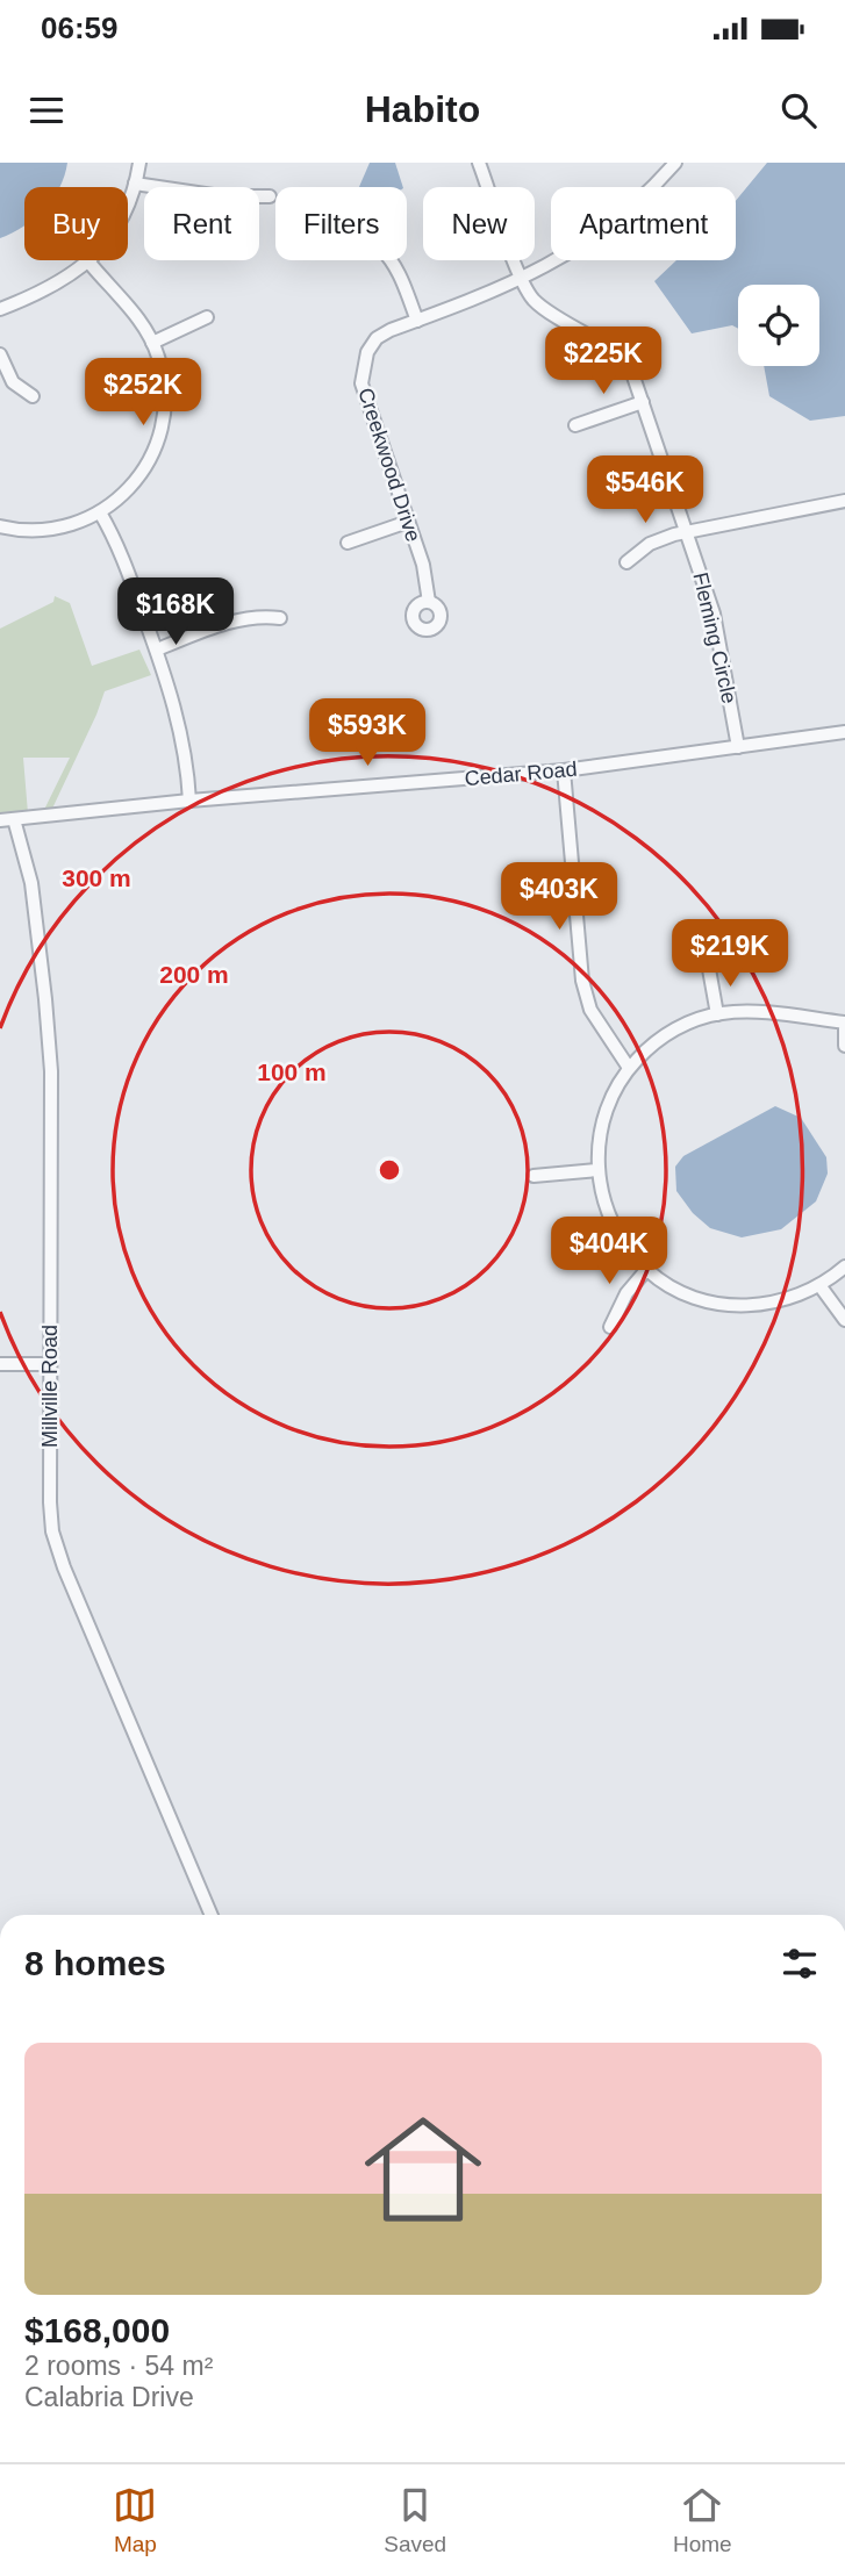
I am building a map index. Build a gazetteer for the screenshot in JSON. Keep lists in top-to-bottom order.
{
  "streets": {
    "street": [
      "Creekwood Drive",
      "Fleming Circle",
      "Cedar Road",
      "Millville Road"
    ]
  },
  "crossings": [
    ["Creekwood Drive", "Fleming Circle"],
    ["Fleming Circle", "Cedar Road"],
    ["Cedar Road", "Millville Road"]
  ],
  "page": {
    "status": "06:59",
    "header": "Habito",
    "chip": [
      "Buy",
      "Rent",
      "Filters",
      "New",
      "Apartment"
    ],
    "price": [
      "$225K",
      "$252K",
      "$546K",
      "$168K",
      "$593K",
      "$403K",
      "$219K",
      "$404K"
    ],
    "heading": "8 homes",
    "list": [
      {
        "name": "$168,000",
        "note": "2 rooms · 54 m² · Calabria Drive"
      }
    ],
    "tabs": ["Map", "Saved", "Home"]
  },
  "rings": ["300 m", "200 m", "100 m"]
}
